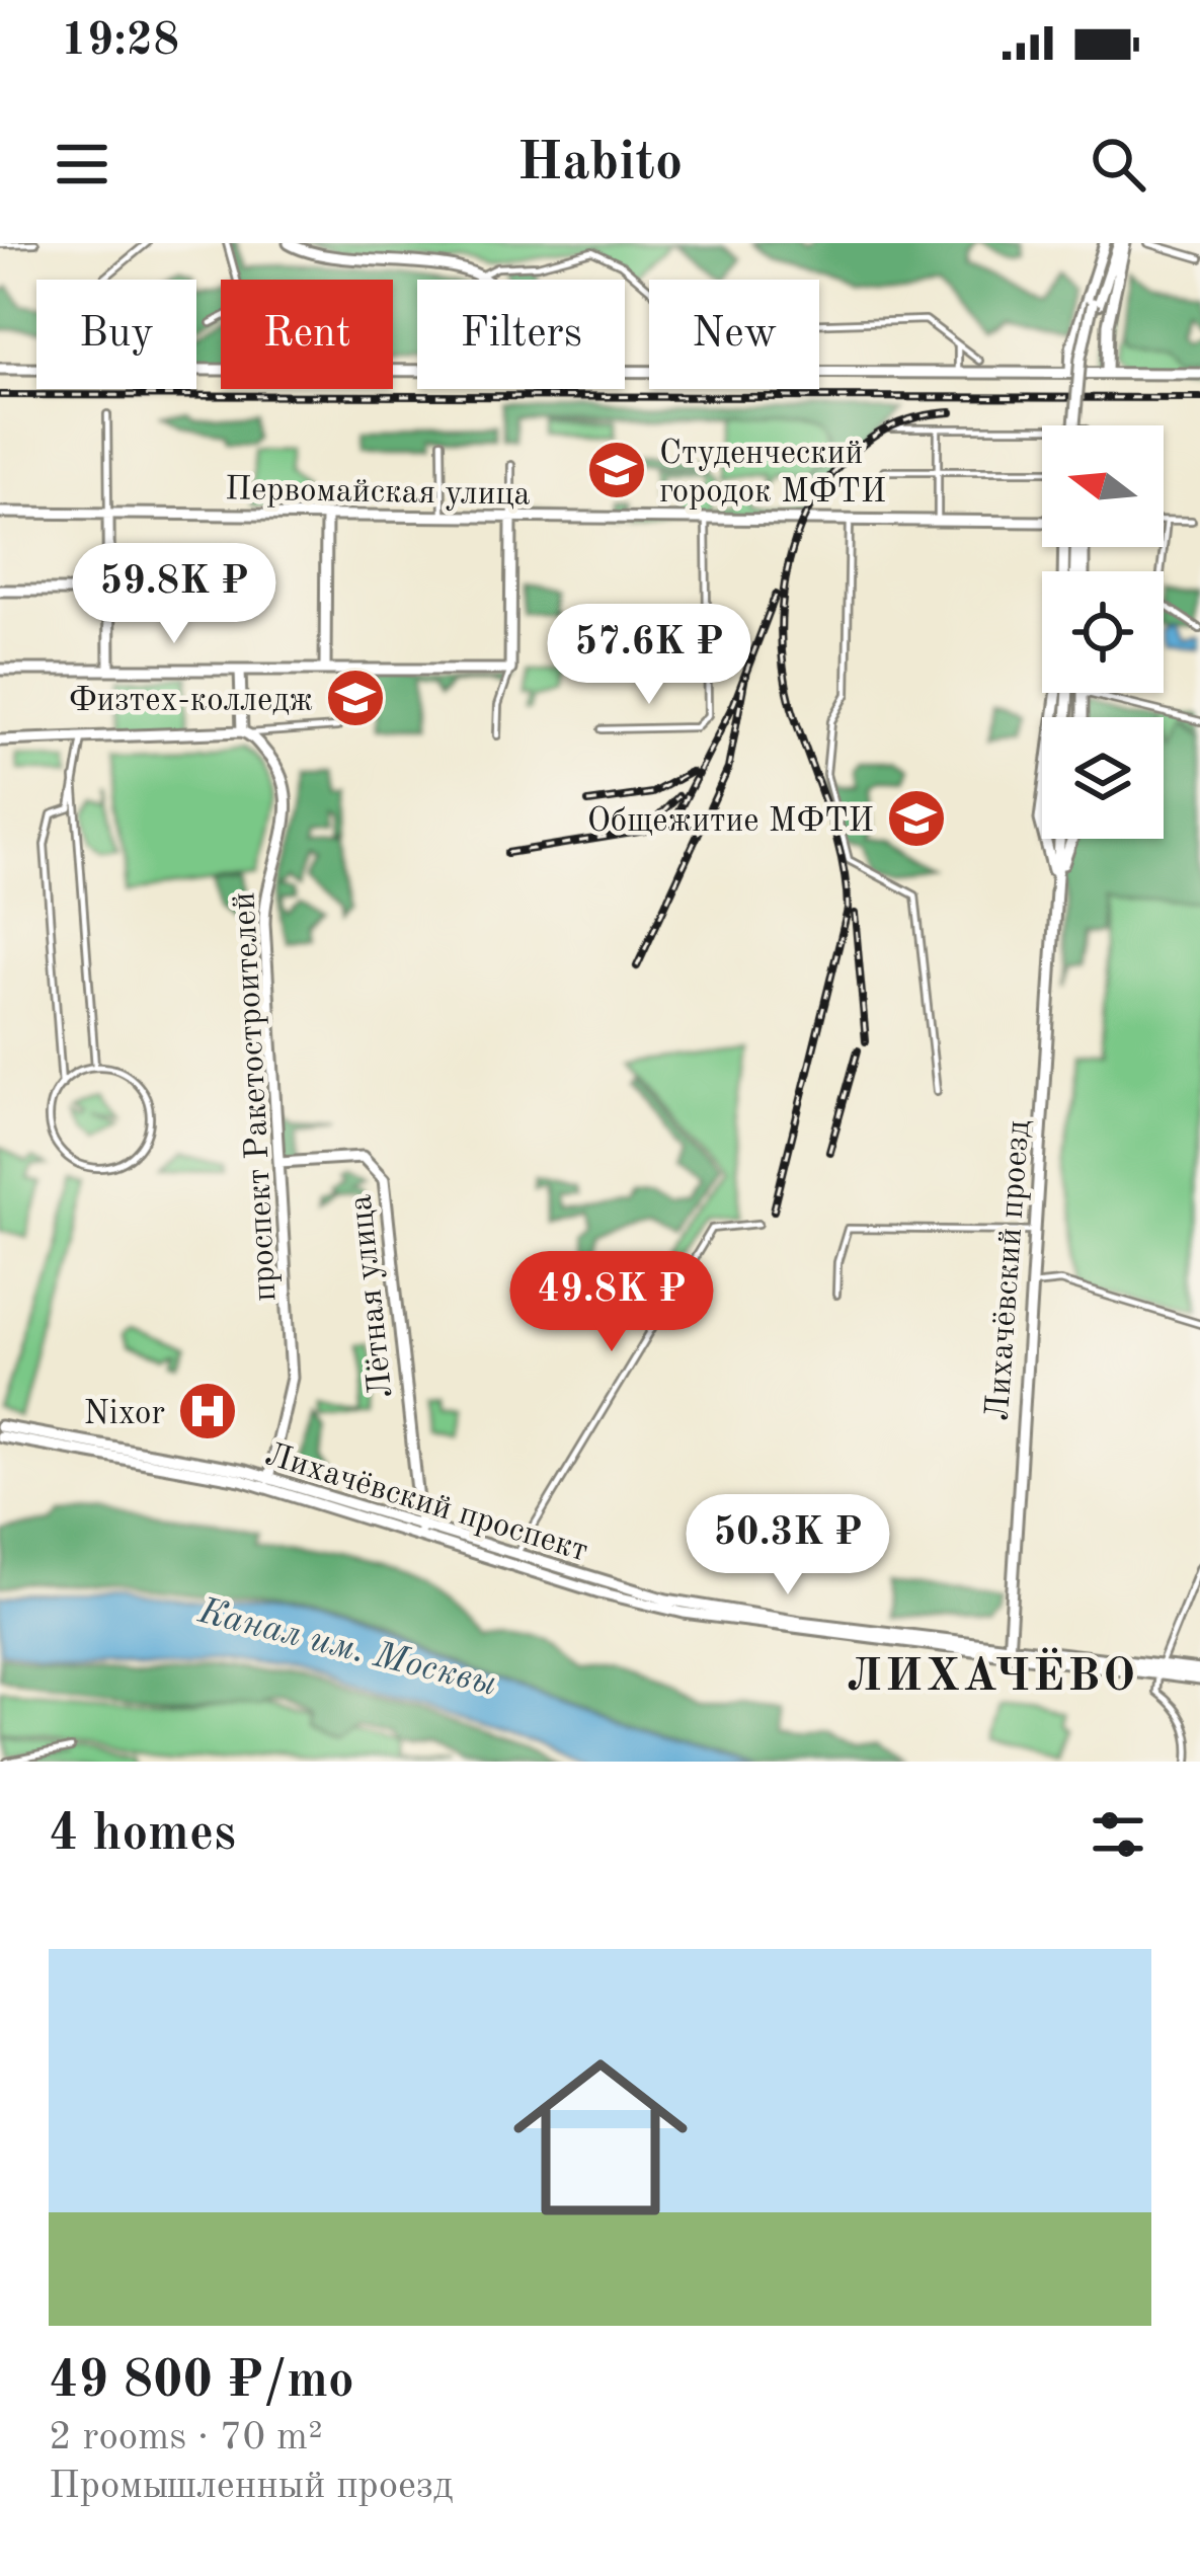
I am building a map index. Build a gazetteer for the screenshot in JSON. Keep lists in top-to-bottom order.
{
  "streets": {
    "main road": [
      "Первомайская улица",
      "проспект Ракетостроителей",
      "Лихачёвский проезд",
      "Лётная улица",
      "Лихачёвский проспект"
    ]
  },
  "crossings": [
    ["проспект Ракетостроителей", "Лётная улица"],
    ["проспект Ракетостроителей", "Лихачёвский проспект"],
    ["Лихачёвский проезд", "Лихачёвский проспект"],
    ["Лётная улица", "Лихачёвский проспект"]
  ],
  "districts": ["ЛИХАЧЁВО"],
  "water": ["Канал им. Москвы"],
  "places": {
    "school or university": ["Студенческий городок МФТИ", "Физтех-колледж", "Общежитие МФТИ"],
    "hospital": ["Nixor"]
  },
  "north": "left",
  "page": {
    "status": "19:28",
    "header": "Habito",
    "chip": [
      "Buy",
      "Rent",
      "Filters",
      "New"
    ],
    "price": [
      "59.8K ₽",
      "57.6K ₽",
      "49.8K ₽",
      "50.3K ₽"
    ],
    "heading": "4 homes",
    "list": [
      {
        "name": "49 800 ₽/mo",
        "note": "2 rooms · 70 m² · Промышленный проезд"
      }
    ]
  }
}
